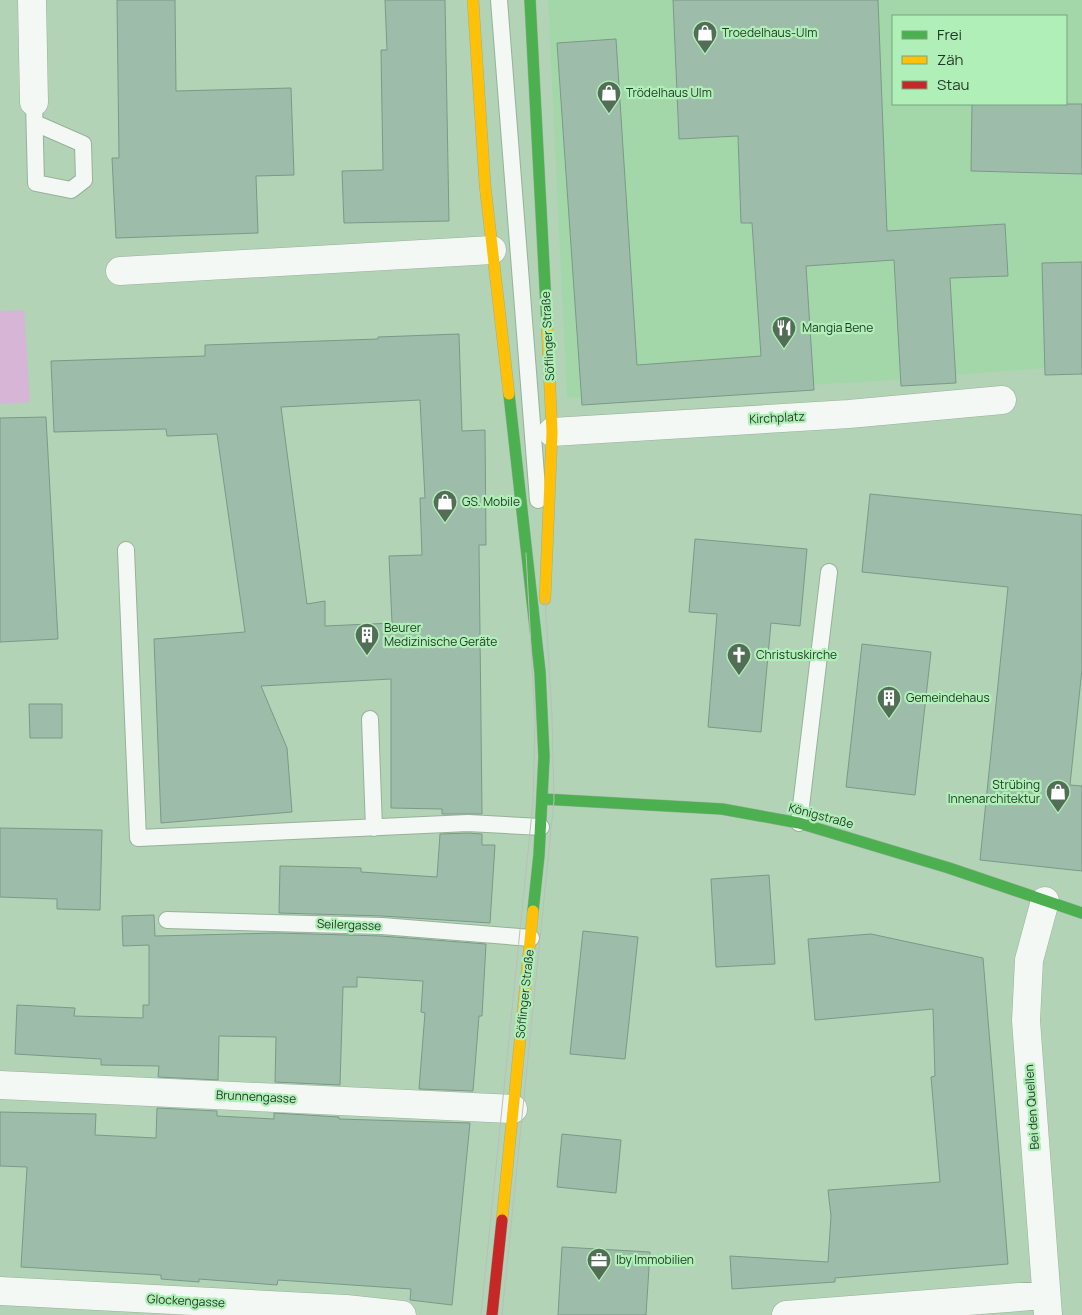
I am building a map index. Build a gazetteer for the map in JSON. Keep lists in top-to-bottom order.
{
  "streets": {
    "street": [
      "Söflinger Straße",
      "Kirchplatz",
      "Königstraße",
      "Brunnengasse",
      "Bei den Quellen",
      "Glockengasse"
    ],
    "lane": ["Seilergasse"]
  },
  "crossings": [
    ["Söflinger Straße", "Kirchplatz"],
    ["Söflinger Straße", "Königstraße"],
    ["Söflinger Straße", "Seilergasse"],
    ["Söflinger Straße", "Brunnengasse"],
    ["Königstraße", "Bei den Quellen"]
  ],
  "places": {
    "shop": [
      "Troedelhaus-Ulm",
      "Trödelhaus Ulm",
      "GS. Mobile",
      "Strübing Innenarchitektur"
    ],
    "restaurant": ["Mangia Bene"],
    "building": ["Beurer Medizinische Geräte", "Gemeindehaus"],
    "church": ["Christuskirche"],
    "office": ["Iby Immobilien"]
  },
  "legend": ["Frei", "Zäh", "Stau"]
}
